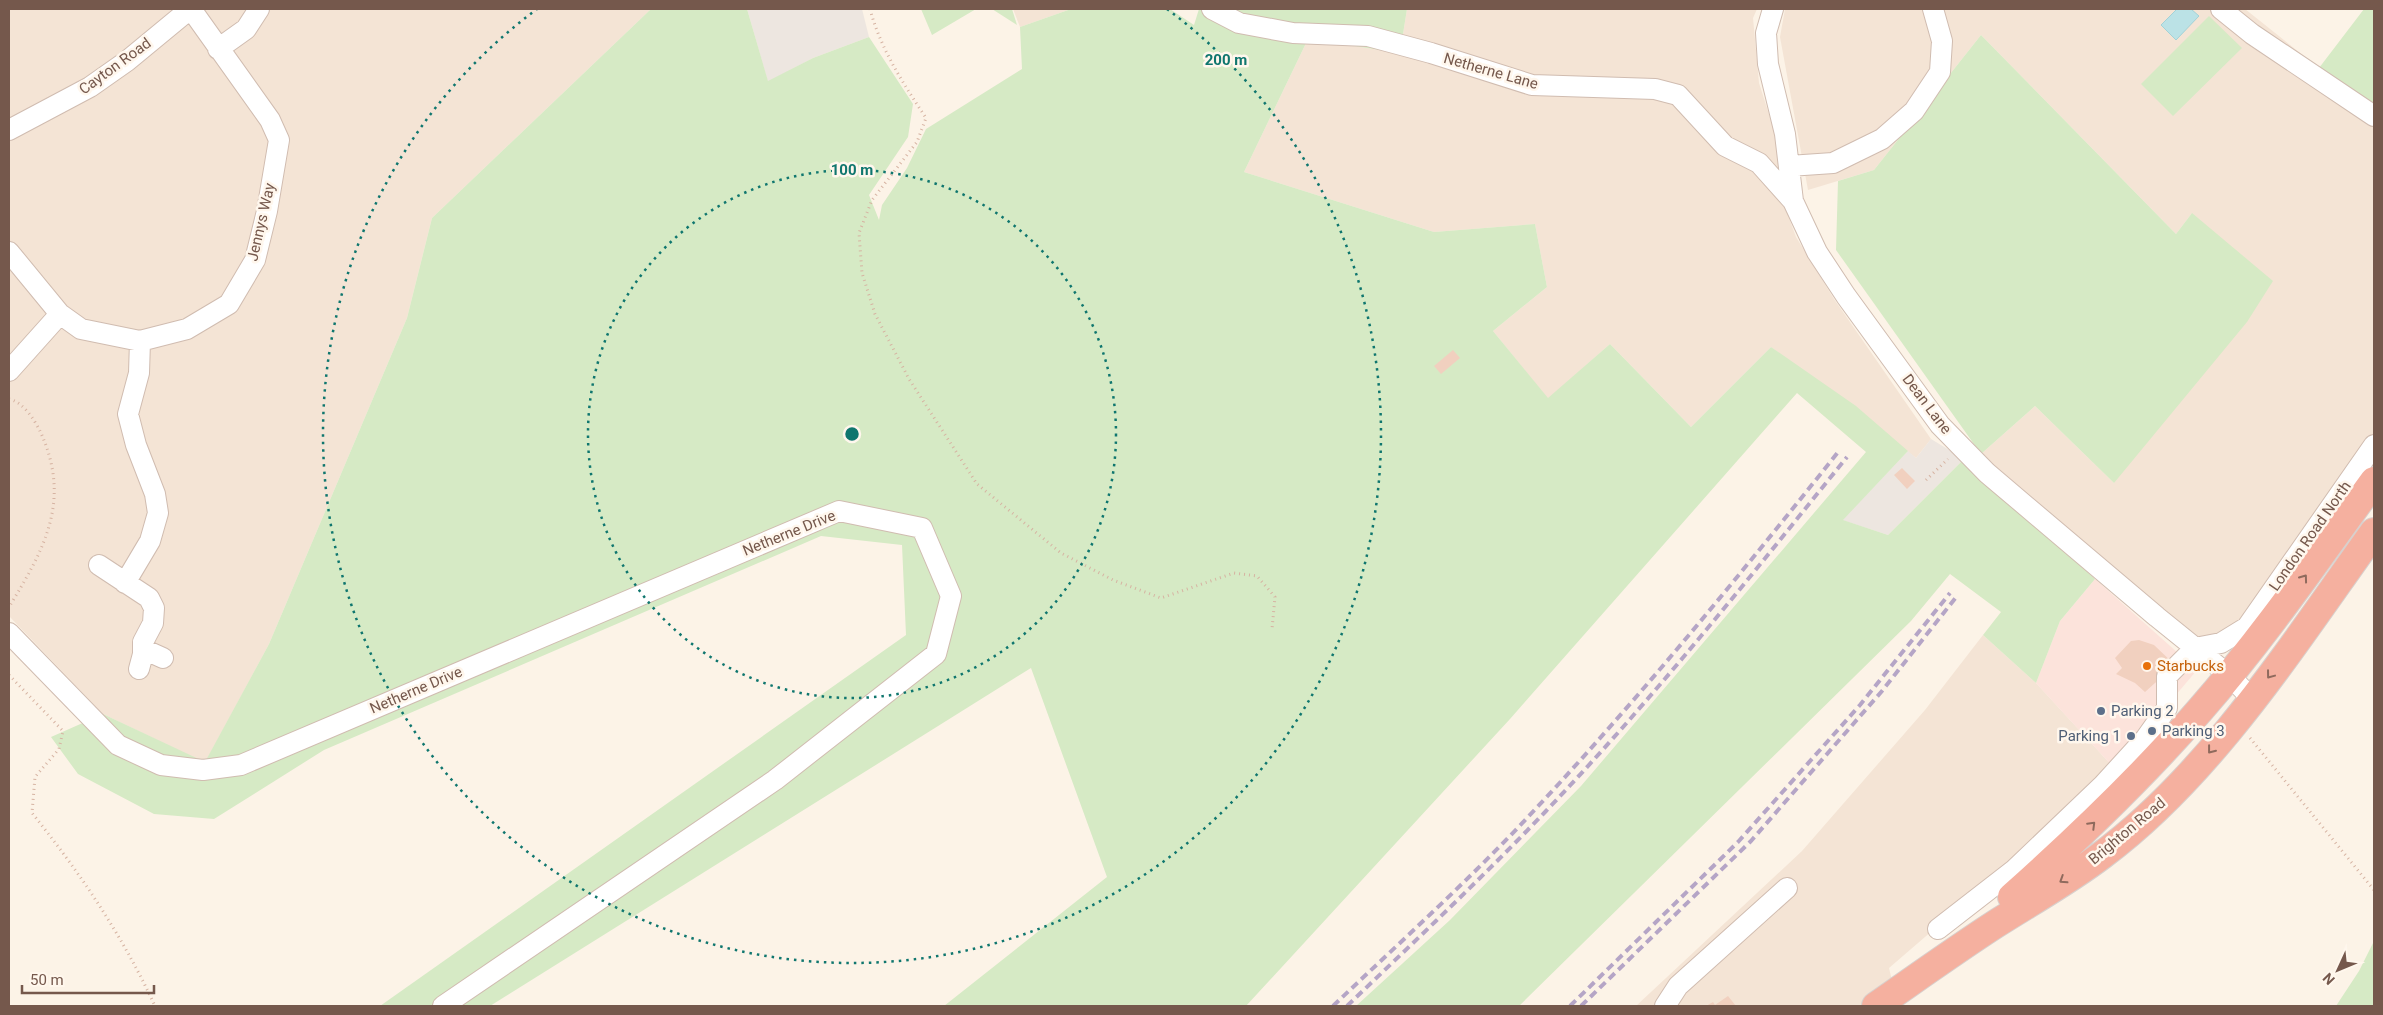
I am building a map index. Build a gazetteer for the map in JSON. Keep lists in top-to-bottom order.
{
  "streets": {
    "highway": ["London Road North", "Brighton Road"],
    "street": [
      "Cayton Road",
      "Netherne Lane",
      "Jennys Way",
      "Dean Lane",
      "Netherne Drive"
    ]
  },
  "crossings": [
    ["Cayton Road", "Jennys Way"],
    ["Netherne Lane", "Dean Lane"],
    ["Dean Lane", "London Road North"],
    ["Dean Lane", "Brighton Road"],
    ["London Road North", "Brighton Road"]
  ],
  "places": [
    "Starbucks",
    "Parking 2",
    "Parking 3",
    "Parking 1"
  ],
  "scale_bar": "50 m",
  "north": "bottom left",
  "rings": ["200 m", "100 m"]
}
